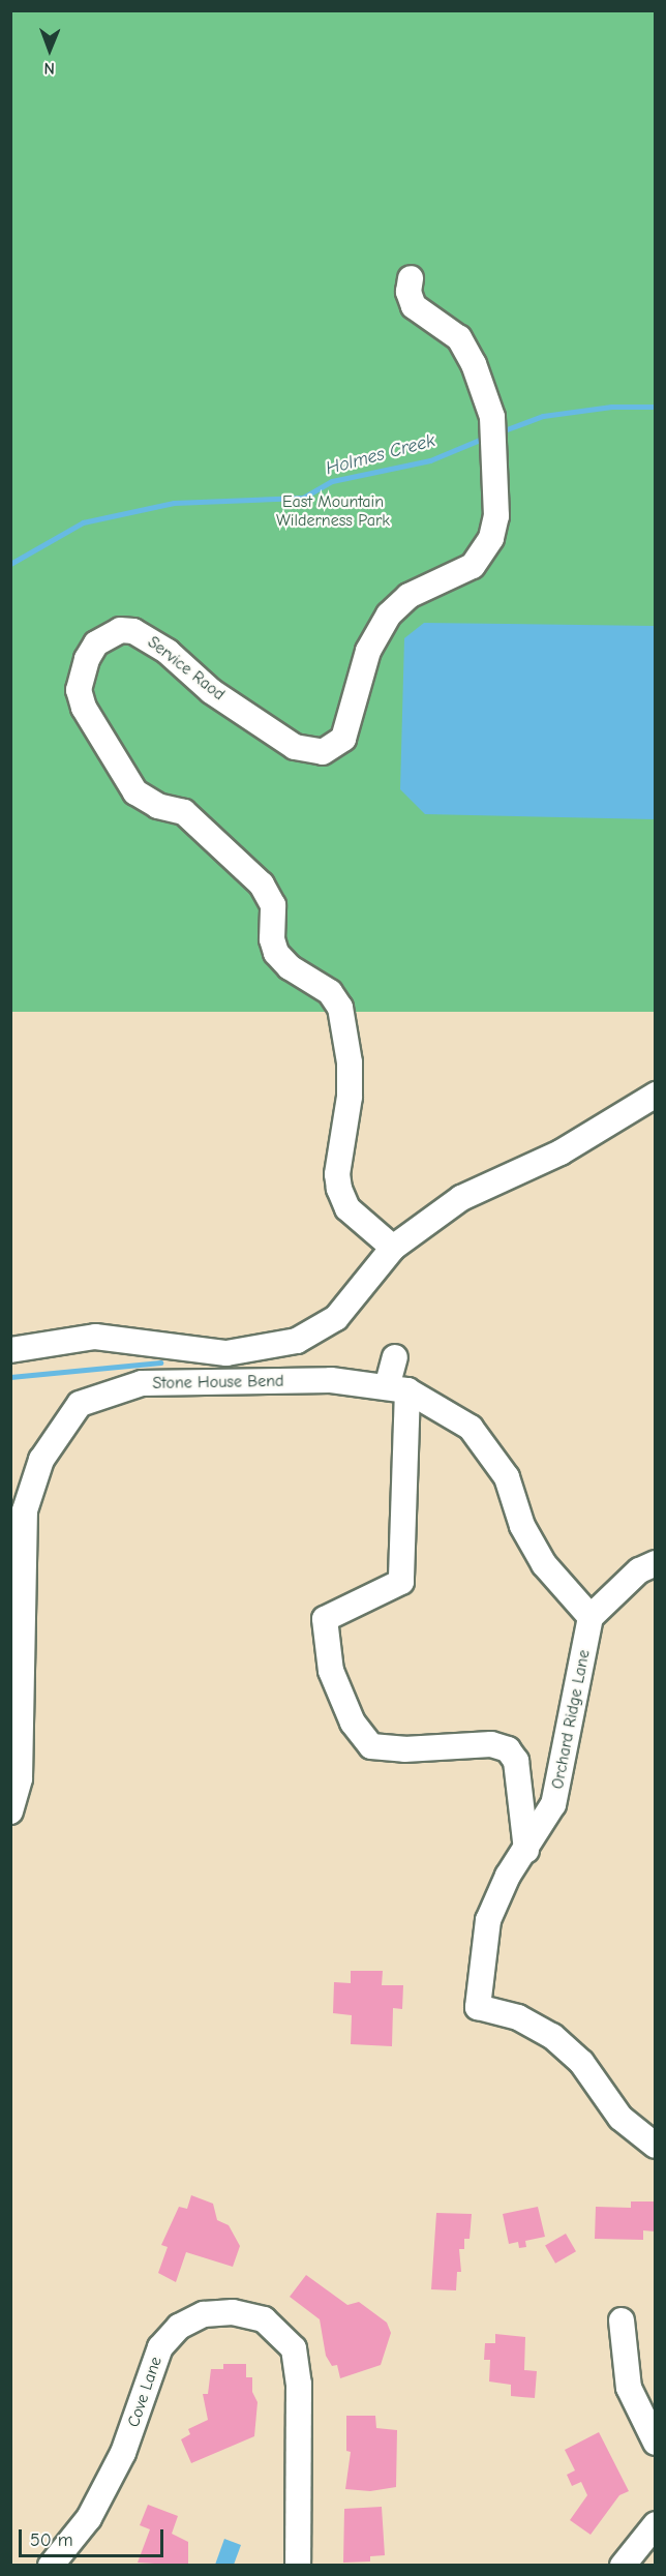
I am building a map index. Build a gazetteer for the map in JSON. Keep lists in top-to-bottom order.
{
  "streets": {
    "street": [
      "Service Raod",
      "Stone House Bend",
      "Orchard Ridge Lane",
      "Cove Lane"
    ]
  },
  "crossings": [
    ["Stone House Bend", "Orchard Ridge Lane"]
  ],
  "water": ["Holmes Creek"],
  "parks": ["East Mountain Wilderness Park"],
  "scale_bar": "50 m",
  "north": "bottom"
}
